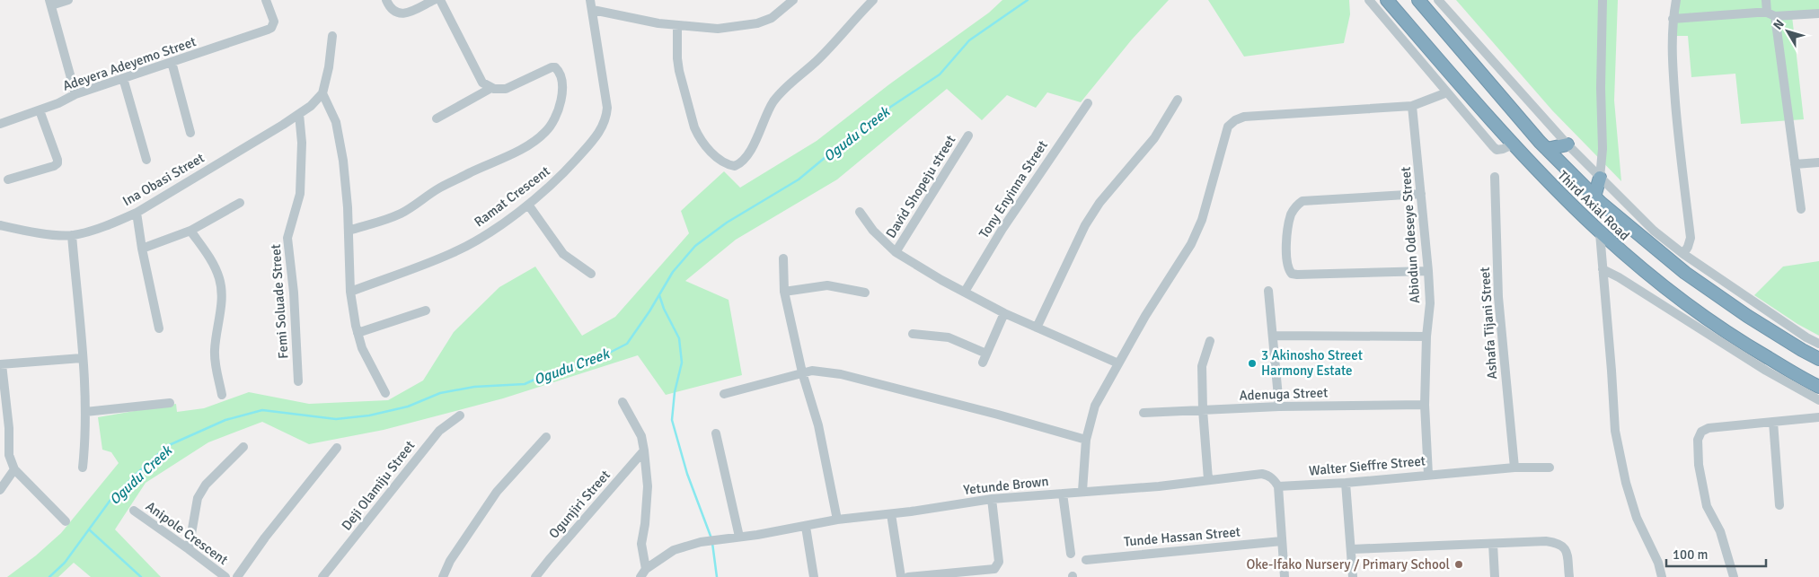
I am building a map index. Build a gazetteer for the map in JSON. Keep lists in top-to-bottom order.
{
  "streets": {
    "highway": ["Third Axial Road"],
    "street": [
      "Adeyera Adeyemo Street",
      "Ina Obasi Street",
      "David Shopeju street",
      "Tony Enyinna Street",
      "Ramat Crescent",
      "Abiodun Odeseye Street",
      "Femi Soluade Street",
      "Ashafa Tijani Street",
      "Adenuga Street",
      "Walter Sieffre Street",
      "Deji Olamiju Street",
      "Yetunde Brown",
      "Ogunjiri Street",
      "Anipole Crescent",
      "Tunde Hassan Street"
    ]
  },
  "crossings": [
    ["Ina Obasi Street", "Femi Soluade Street"],
    ["Abiodun Odeseye Street", "Adenuga Street"],
    ["Abiodun Odeseye Street", "Walter Sieffre Street"],
    ["Ashafa Tijani Street", "Walter Sieffre Street"],
    ["Walter Sieffre Street", "Yetunde Brown"]
  ],
  "water": ["Ogudu Creek"],
  "places": ["3 Akinosho Street Harmony Estate", "Oke-Ifako Nursery / Primary School"],
  "scale_bar": "100 m",
  "north": "top left"
}
